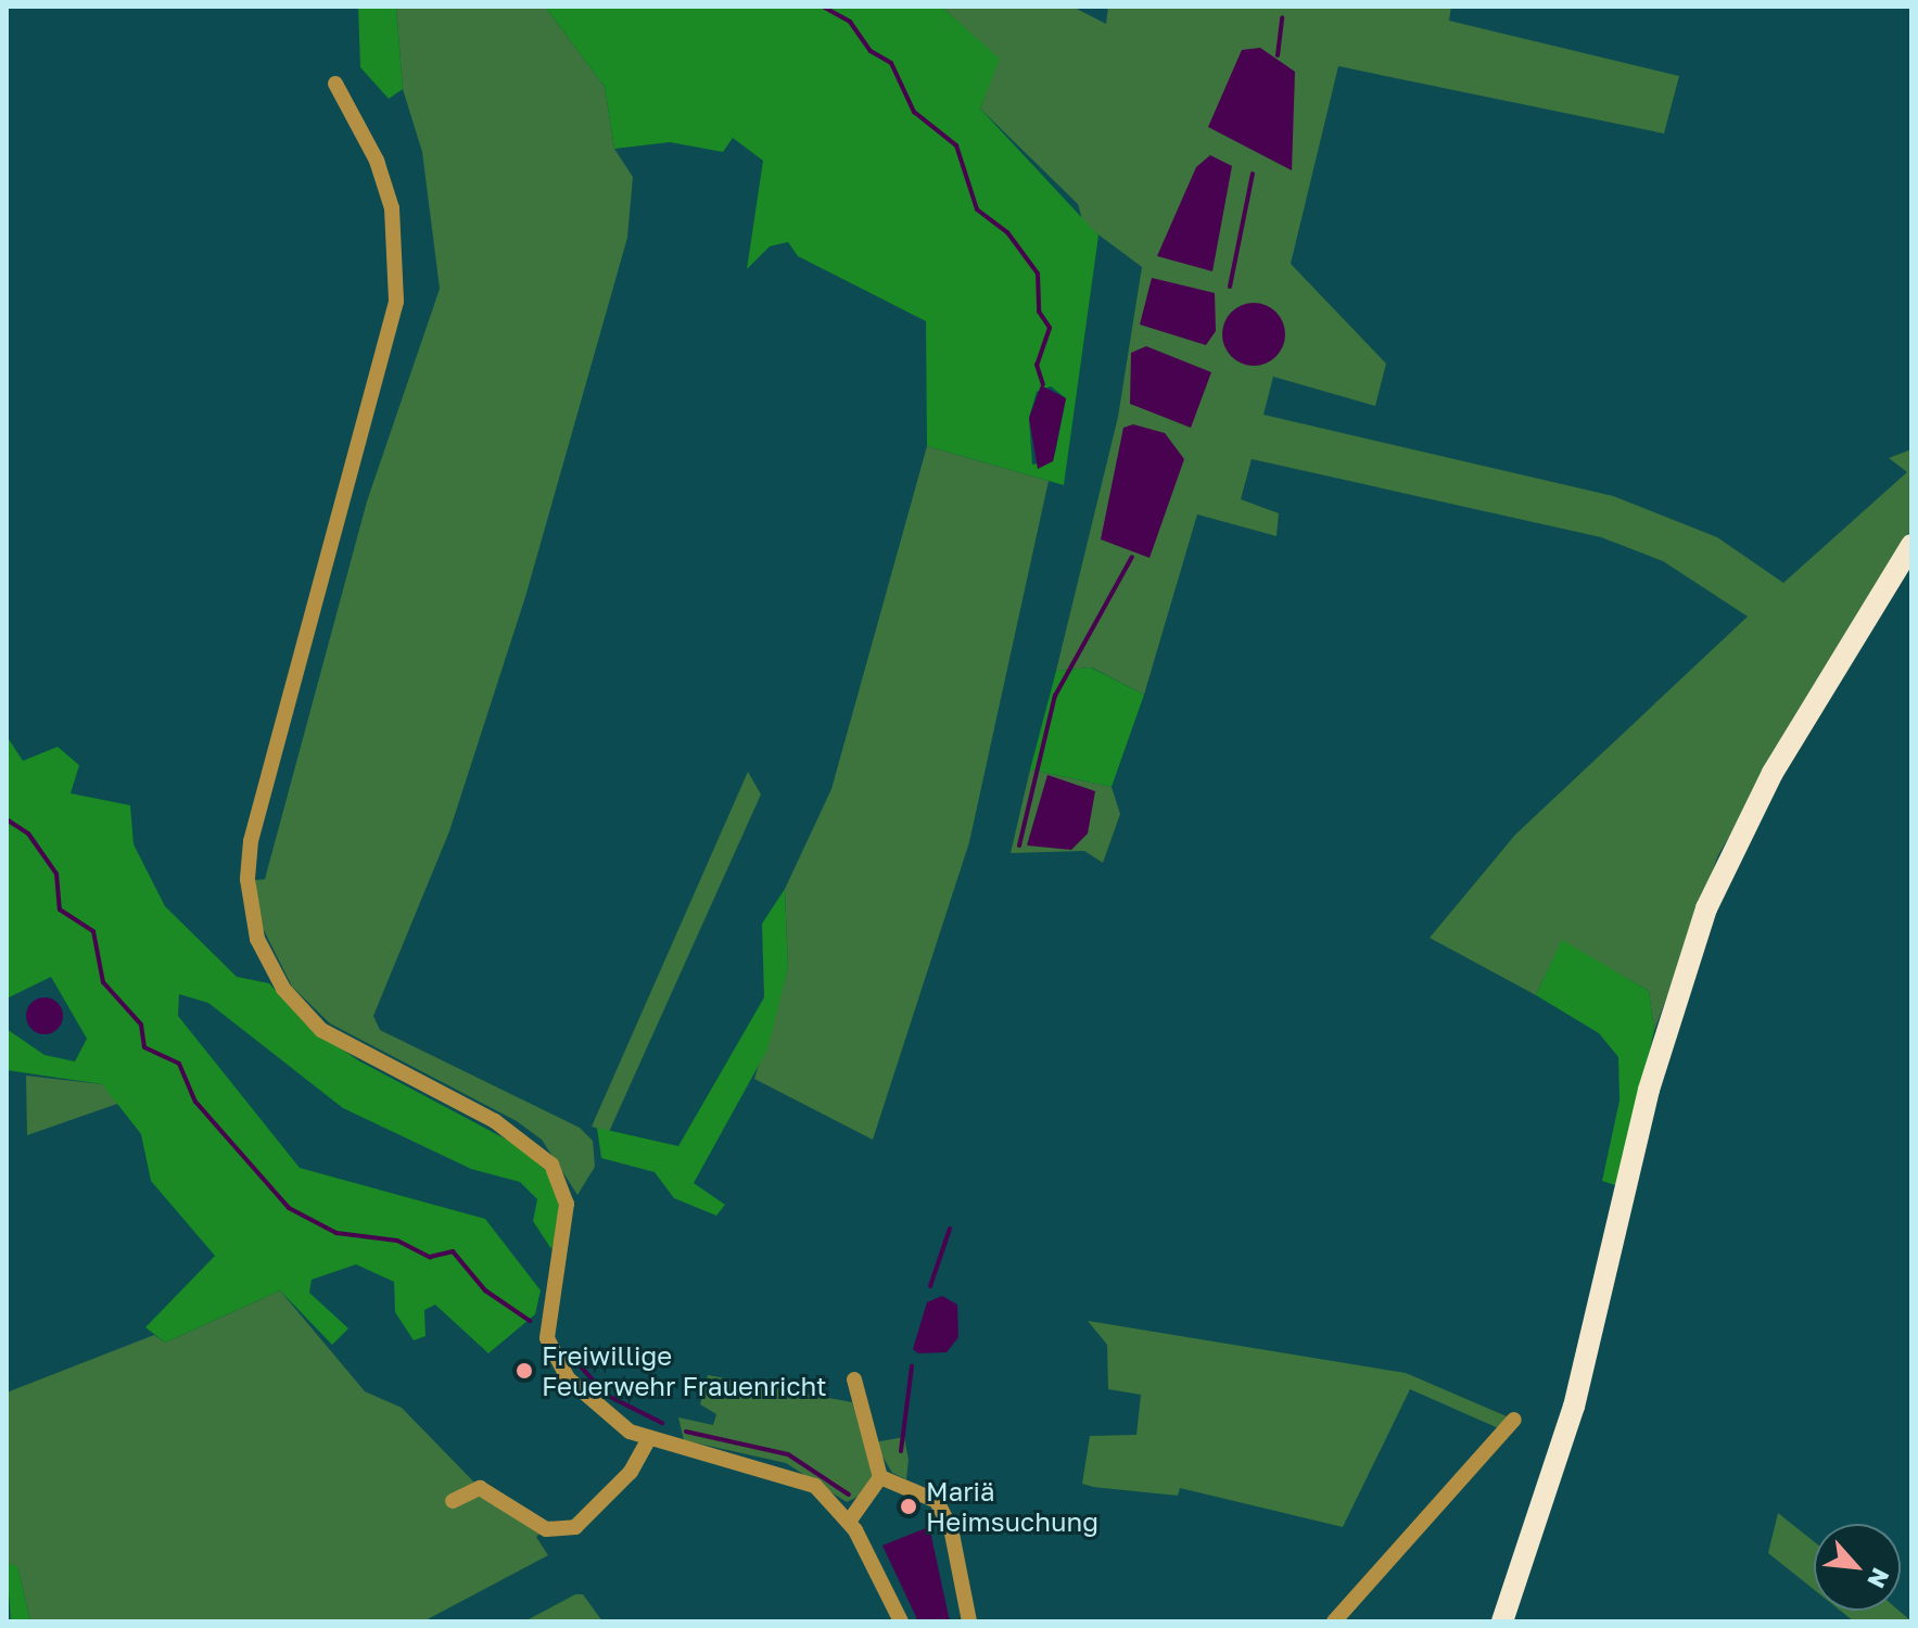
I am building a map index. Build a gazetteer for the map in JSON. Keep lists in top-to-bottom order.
{
  "places": ["Freiwillige Feuerwehr Frauenricht", "Mariä Heimsuchung"],
  "north": "bottom right"
}
